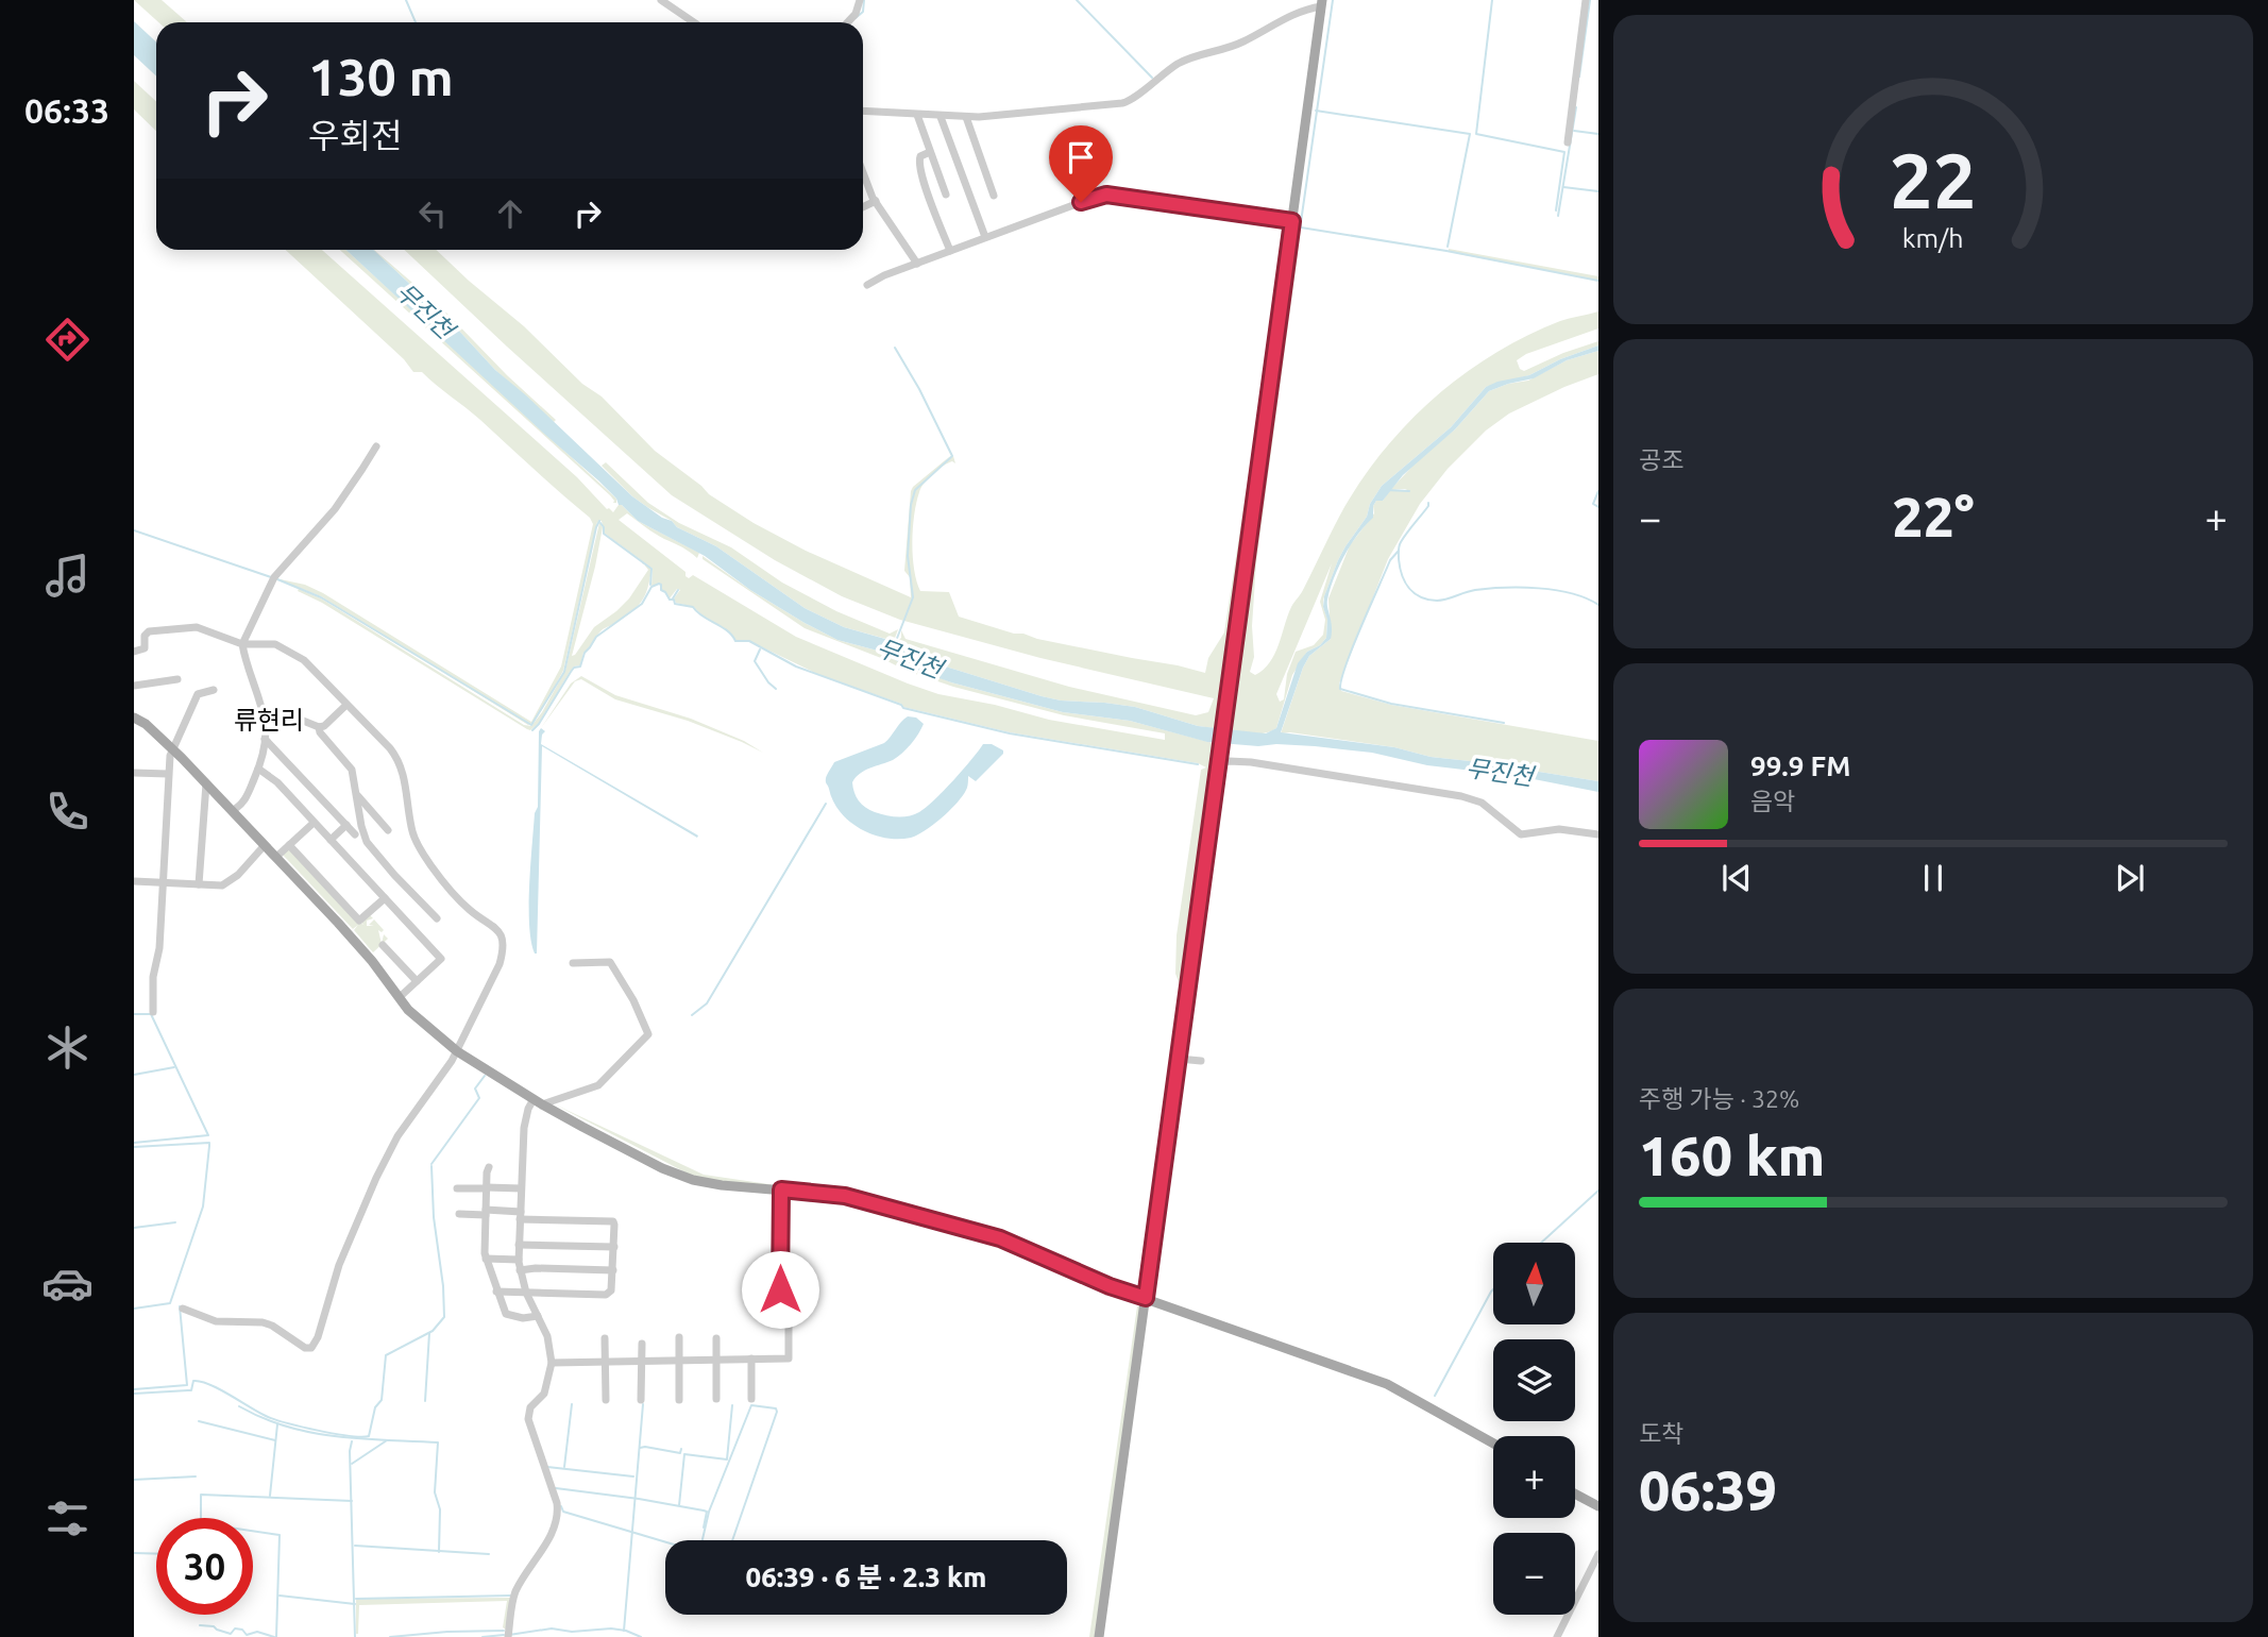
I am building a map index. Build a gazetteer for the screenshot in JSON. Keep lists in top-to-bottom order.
{
  "districts": ["류현리"],
  "water": ["무진천"],
  "north": "top",
  "page": {
    "tabs": "06:33",
    "turn": ["130 m", "우회전"],
    "tile": [
      "공조",
      ["주행 가능 · 32%", "160 km"],
      ["도착", "06:39"]
    ],
    "heat": ["−", "22°", "+"],
    "song": ["99.9 FM", "음악"],
    "map_buttons": ["+", "−"],
    "limit": "30",
    "trip": "06:39 · 6 분 · 2.3 km",
    "gauge": ["22", "km/h"]
  }
}
